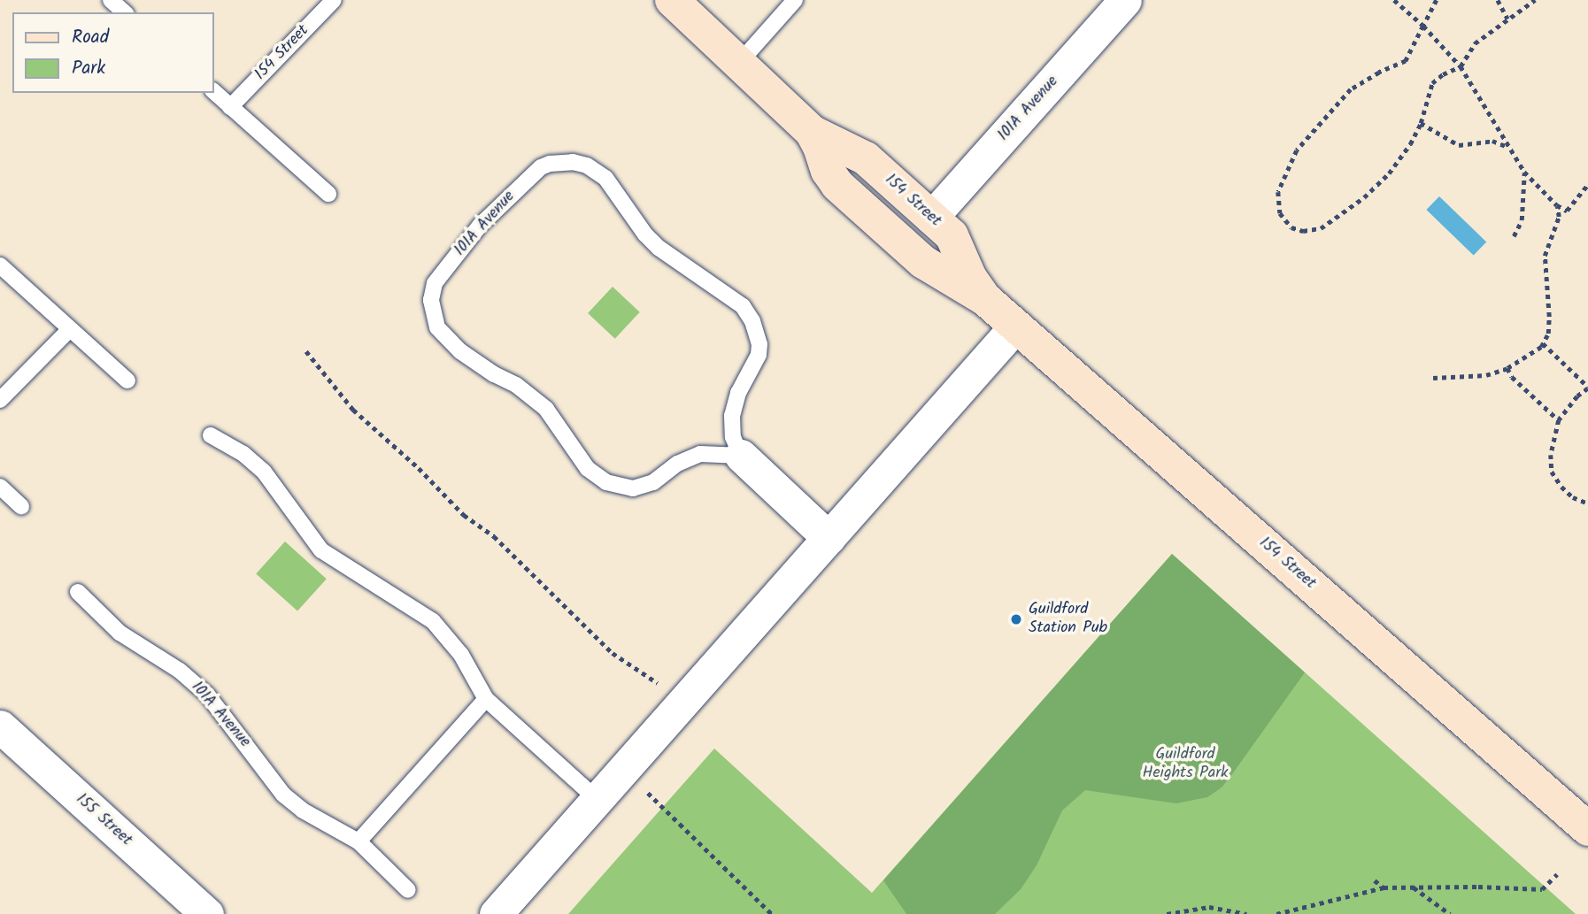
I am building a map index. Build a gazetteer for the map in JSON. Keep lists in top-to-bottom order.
{
  "streets": {
    "main road": ["154 Street"],
    "street": ["101A Avenue", "155 Street"]
  },
  "crossings": [
    ["154 Street", "101A Avenue"]
  ],
  "parks": ["Guildford Heights Park"],
  "places": ["Guildford Station Pub"],
  "legend": ["Road", "Park"]
}
